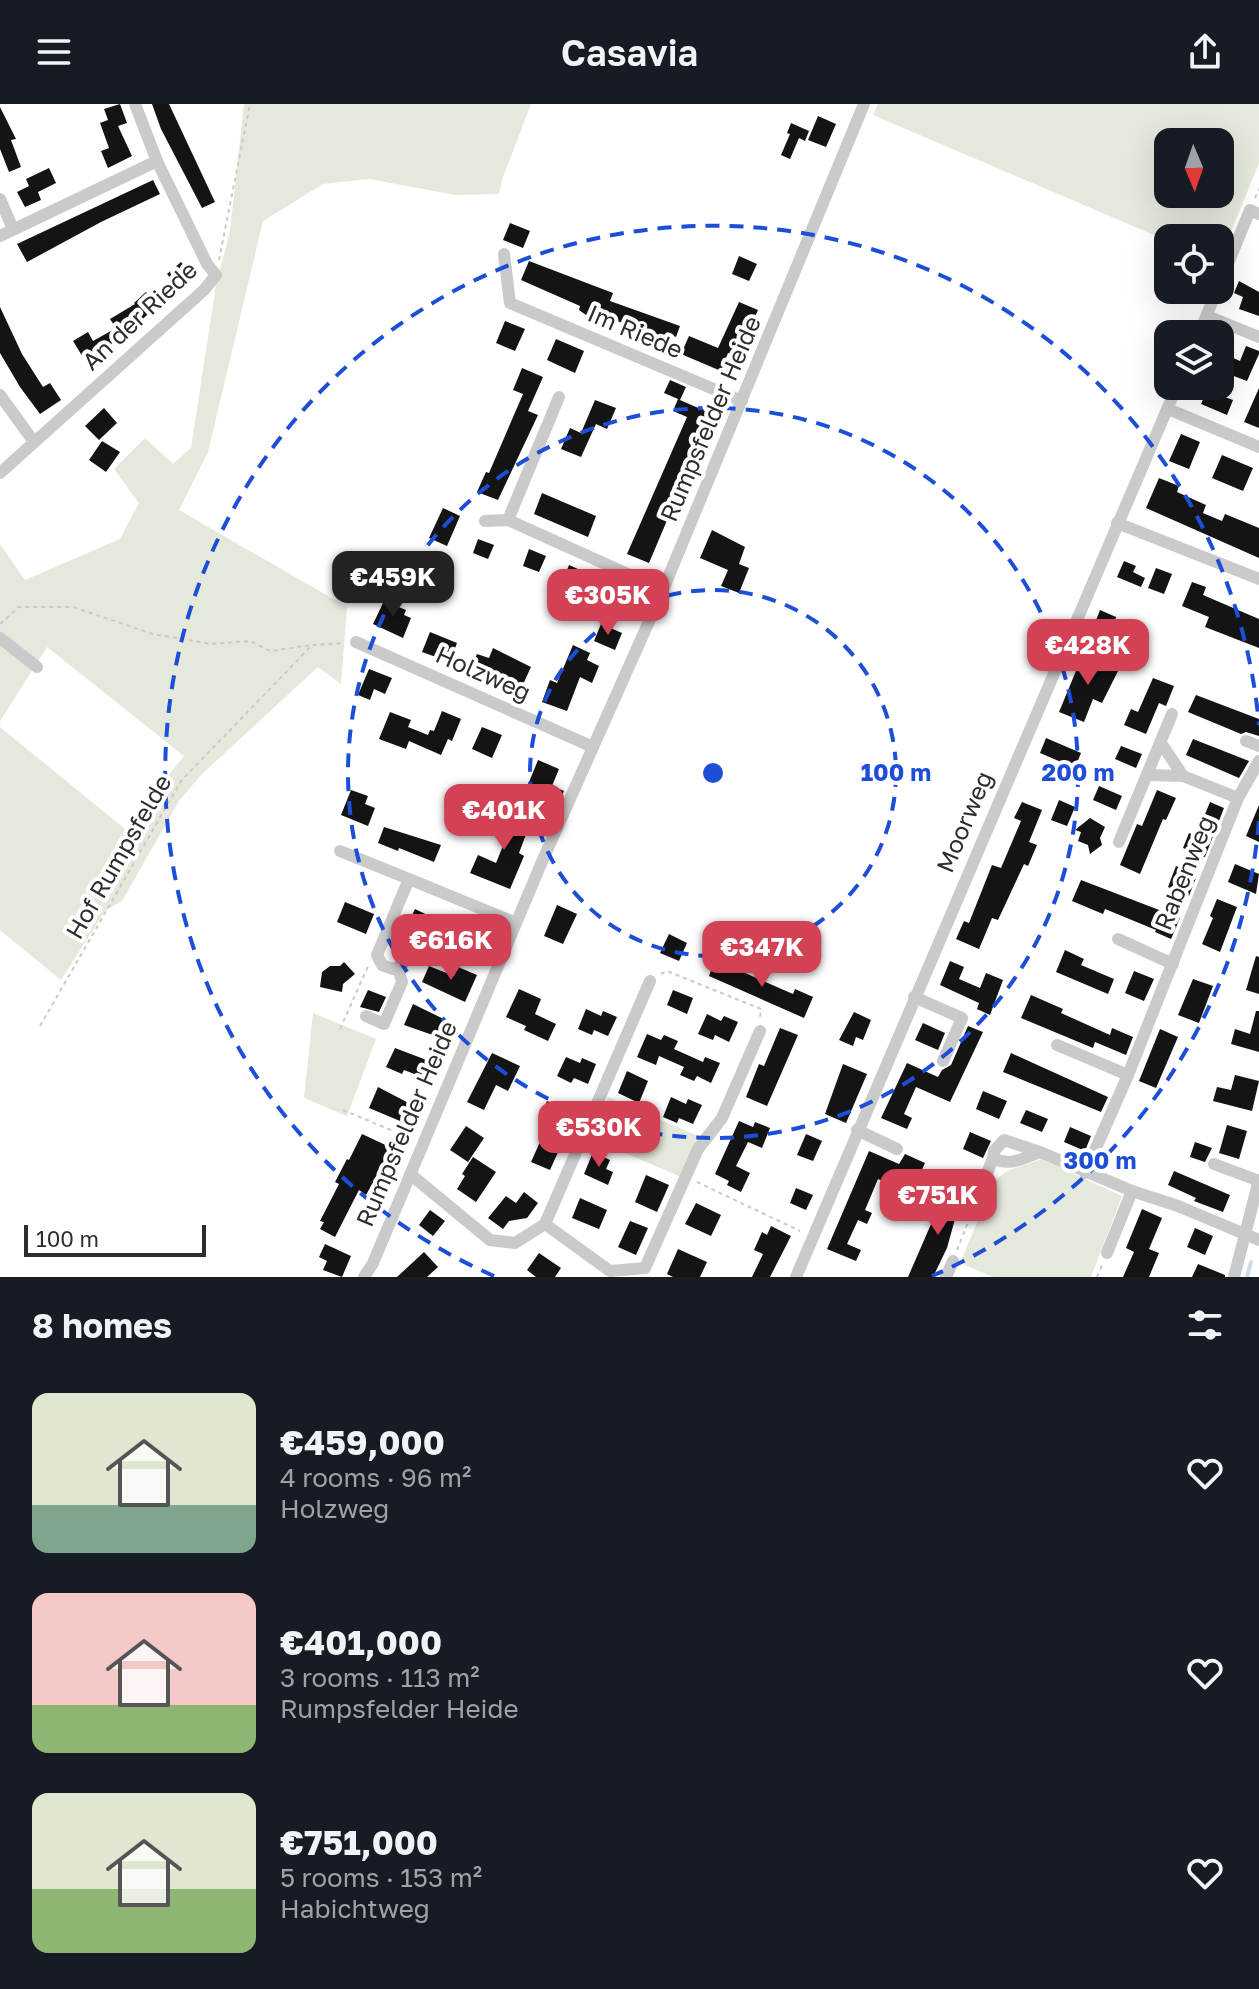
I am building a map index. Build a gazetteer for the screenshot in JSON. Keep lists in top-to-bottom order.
{
  "streets": {
    "street": [
      "An der Riede",
      "Im Riede",
      "Rumpsfelder Heide",
      "Holzweg",
      "Moorweg",
      "Rabenweg"
    ],
    "path": ["Hof Rumpsfelde"]
  },
  "crossings": [
    ["Im Riede", "Rumpsfelder Heide"],
    ["Rumpsfelder Heide", "Holzweg"]
  ],
  "scale_bar": "100 m",
  "north": "bottom",
  "page": {
    "header": "Casavia",
    "price": [
      "€459K",
      "€305K",
      "€428K",
      "€401K",
      "€616K",
      "€347K",
      "€530K",
      "€751K"
    ],
    "scale": "100 m",
    "heading": "8 homes",
    "list": [
      {
        "name": "€459,000",
        "note": "4 rooms · 96 m² · Holzweg"
      },
      {
        "name": "€401,000",
        "note": "3 rooms · 113 m² · Rumpsfelder Heide"
      },
      {
        "name": "€751,000",
        "note": "5 rooms · 153 m² · Habichtweg"
      }
    ]
  },
  "rings": ["100 m", "200 m", "300 m"]
}
